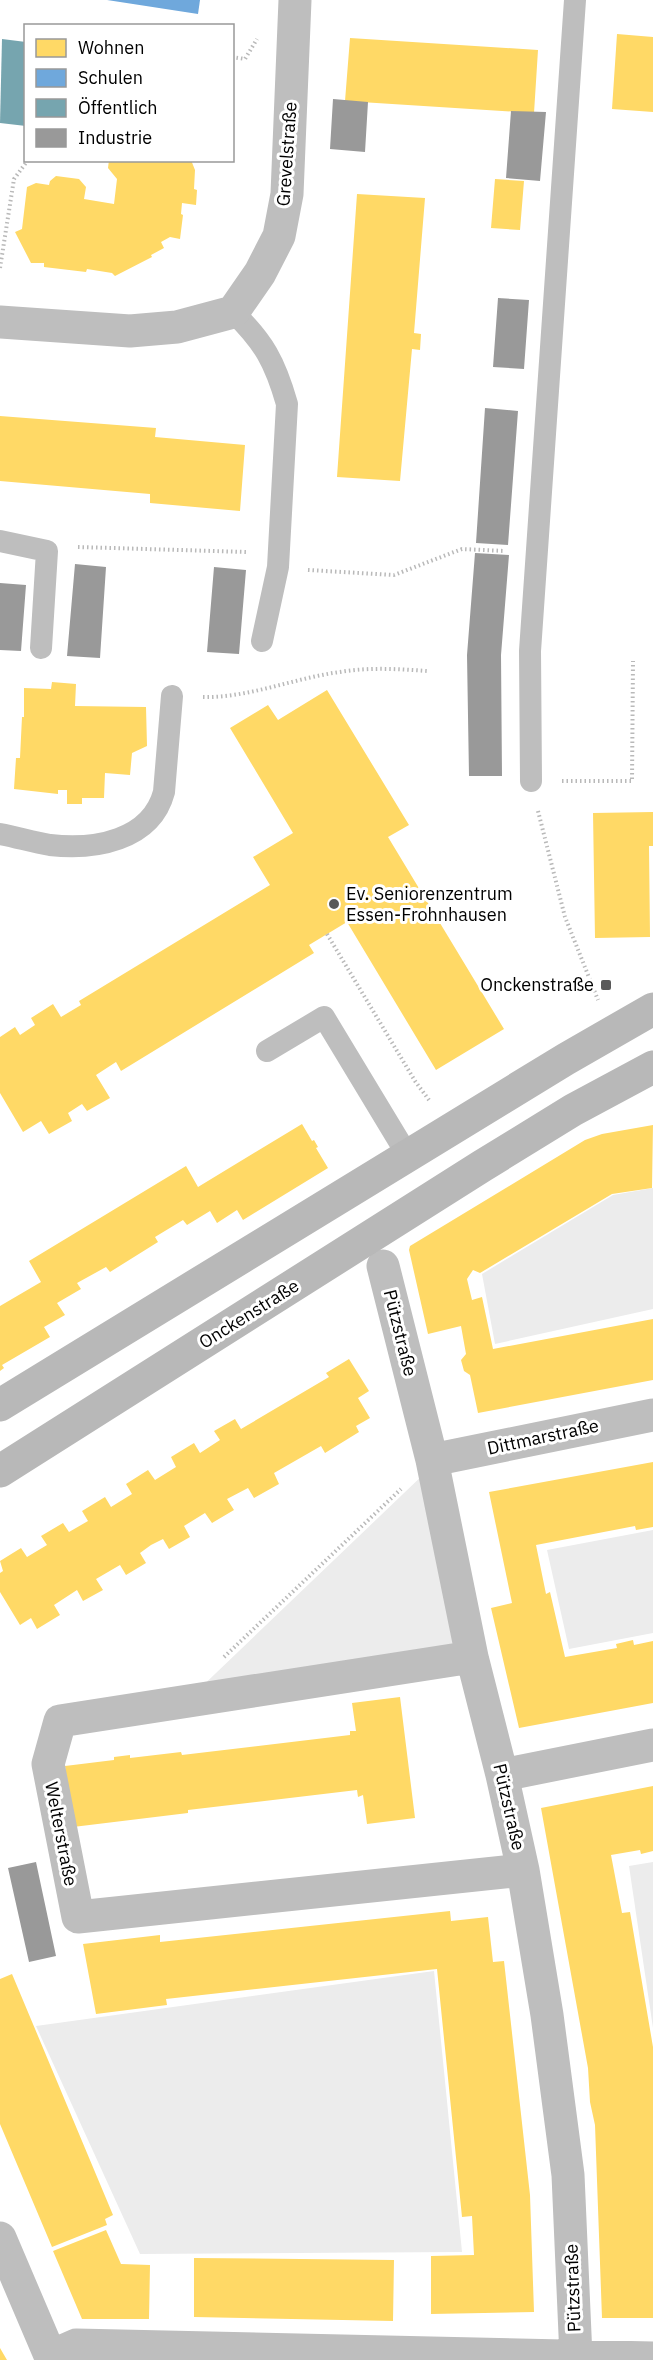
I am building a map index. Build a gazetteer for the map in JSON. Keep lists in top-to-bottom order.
{
  "streets": {
    "main road": ["Onckenstraße"],
    "street": [
      "Grevelstraße",
      "Pützstraße",
      "Dittmarstraße",
      "Welterstraße"
    ]
  },
  "crossings": [
    ["Pützstraße", "Dittmarstraße"],
    ["Pützstraße", "Welterstraße"]
  ],
  "places": {
    "other": ["Ev. Seniorenzentrum Essen-Frohnhausen"],
    "transit": ["Onckenstraße"]
  },
  "legend": [
    "Wohnen",
    "Schulen",
    "Öffentlich",
    "Industrie"
  ]
}
